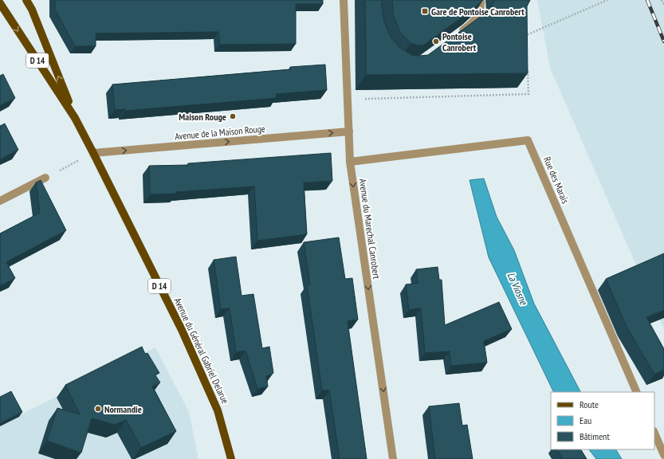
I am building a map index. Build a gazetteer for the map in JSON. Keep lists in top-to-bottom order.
{
  "streets": {
    "main road": ["D 14", "Avenue du Général Gabriel Delarue"],
    "street": ["Avenue de la Maison Rouge", "Rue des Marais", "Avenue du Marechal Canrobert"]
  },
  "crossings": [
    ["D 14", "Avenue du Général Gabriel Delarue"],
    ["Avenue de la Maison Rouge", "Avenue du Marechal Canrobert"],
    ["Avenue de la Maison Rouge", "Avenue du Général Gabriel Delarue"],
    ["Rue des Marais", "Avenue du Marechal Canrobert"]
  ],
  "one_way": ["Avenue de la Maison Rouge", "Avenue du Marechal Canrobert"],
  "water": ["La Viosne"],
  "places": {
    "transit": ["Gare de Pontoise Canrobert"],
    "other": ["Pontoise Canrobert", "Maison Rouge", "Normandie"]
  },
  "legend": ["Route", "Eau", "Bâtiment"]
}
